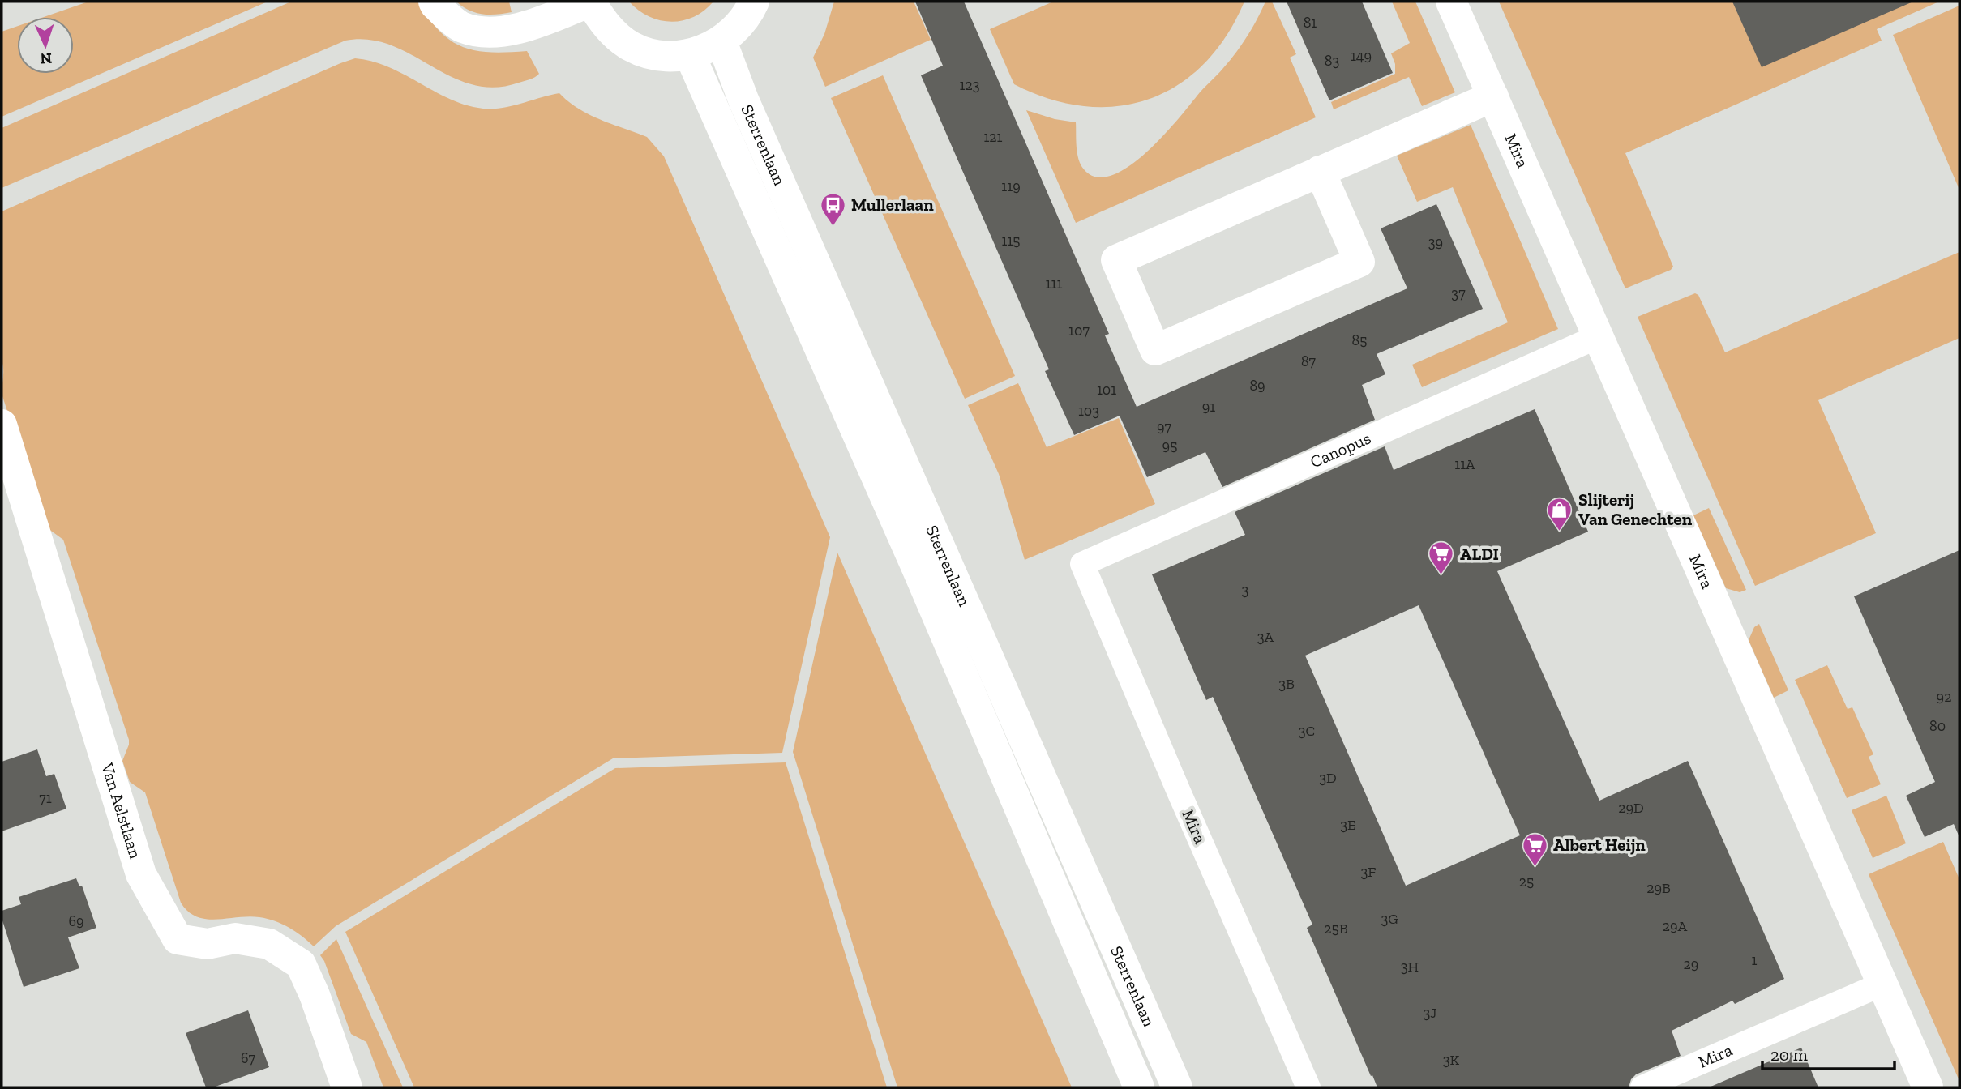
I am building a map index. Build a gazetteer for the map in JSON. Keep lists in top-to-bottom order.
{
  "streets": {
    "street": ["Sterrenlaan", "Mira", "Van Aelstlaan"],
    "lane": ["Canopus"]
  },
  "crossings": [
    ["Mira", "Canopus"]
  ],
  "places": {
    "bus stop": ["Mullerlaan"],
    "shop": ["Slijterij Van Genechten"],
    "supermarket": ["ALDI", "Albert Heijn"]
  },
  "house_numbers": [
    "81",
    "149",
    "83",
    "123",
    "121",
    "119",
    "115",
    "39",
    "111",
    "37",
    "107",
    "85",
    "87",
    "89",
    "101",
    "91",
    "103",
    "97",
    "95",
    "11A",
    "3",
    "3A",
    "3B",
    "92",
    "80",
    "3C",
    "3D",
    "71",
    "29D",
    "3E",
    "3F",
    "25",
    "29B",
    "3G",
    "69",
    "29A",
    "25B",
    "1",
    "29",
    "3H",
    "3J",
    "67",
    "3K"
  ],
  "scale_bar": "20 m",
  "north": "bottom"
}
